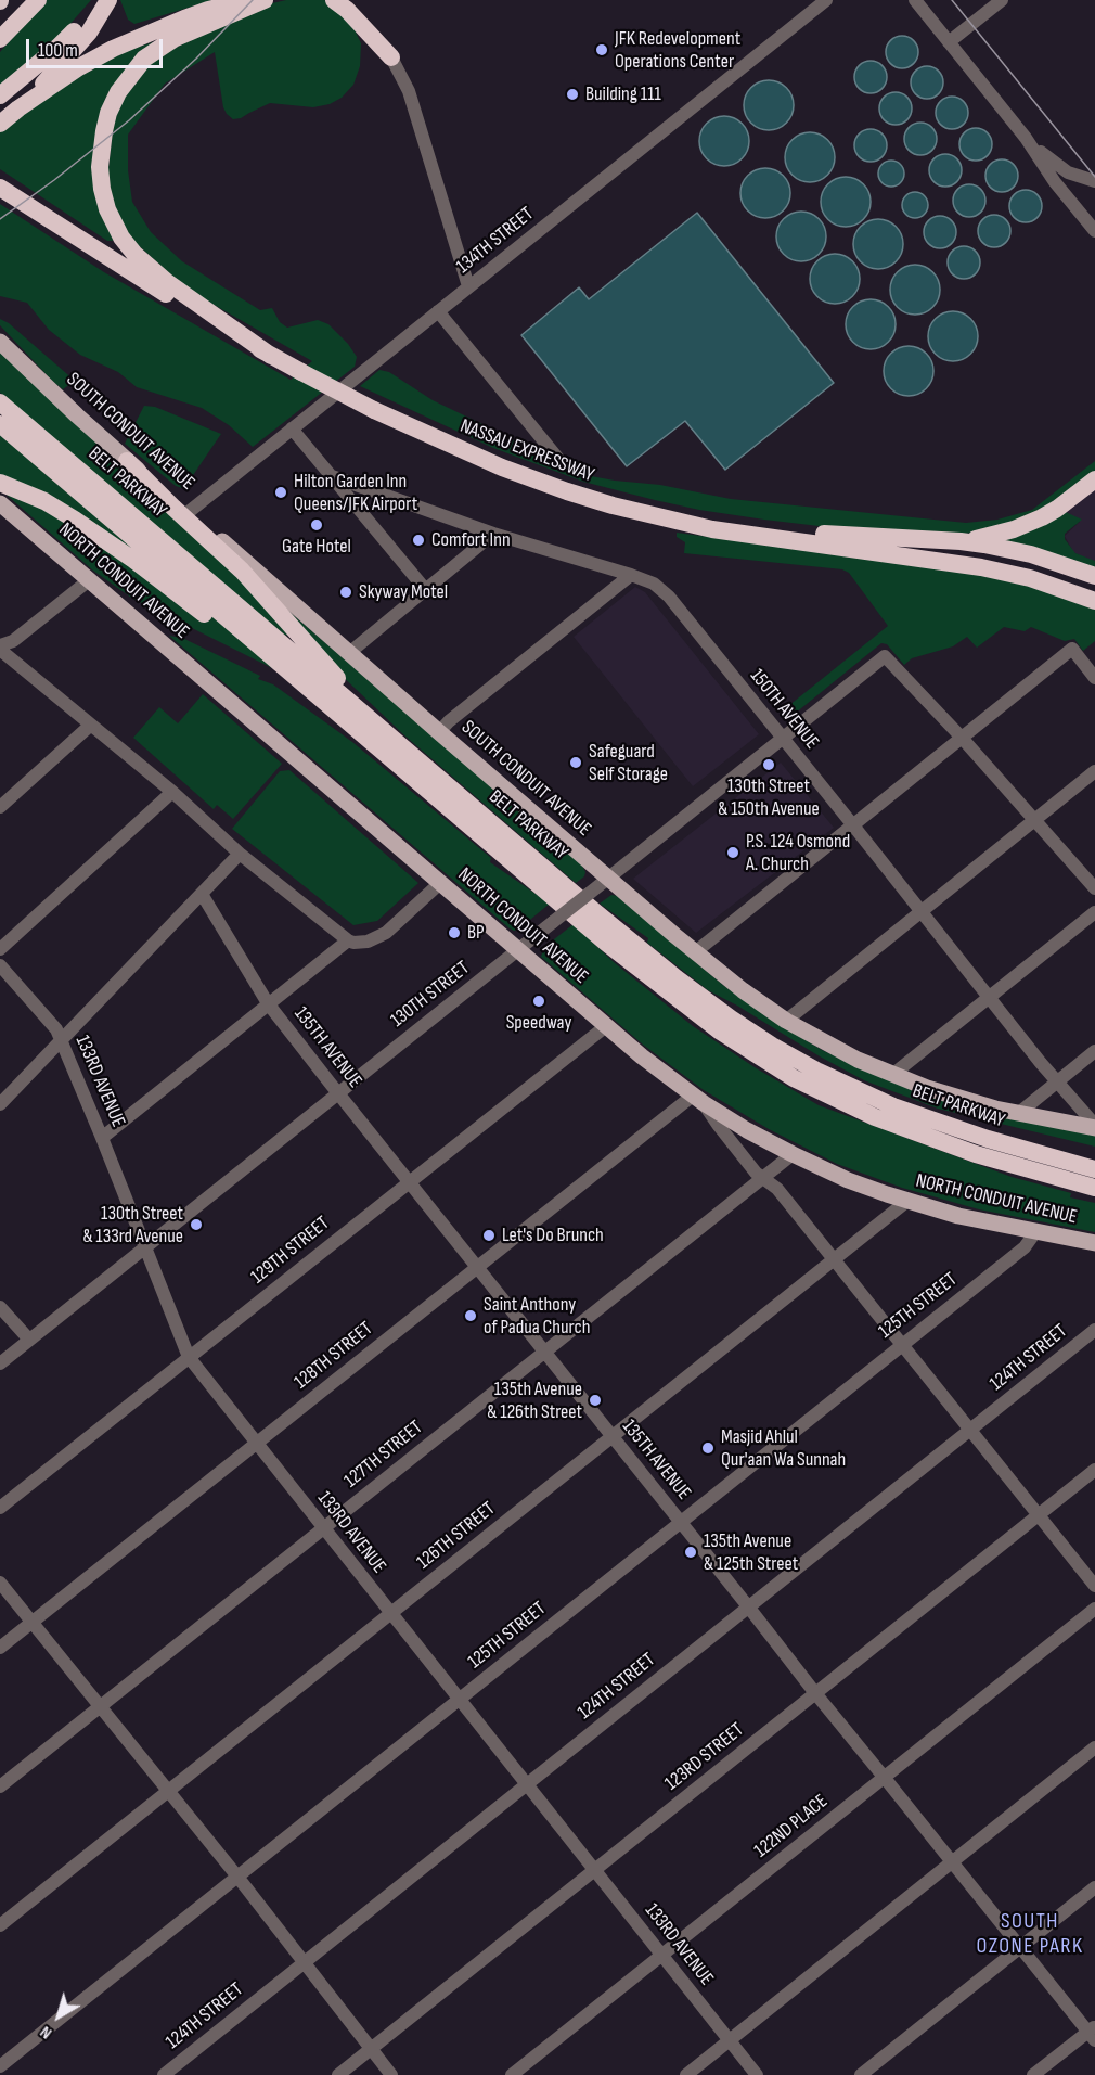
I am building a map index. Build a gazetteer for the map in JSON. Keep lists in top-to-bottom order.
{
  "streets": {
    "highway": ["NASSAU EXPRESSWAY", "BELT PARKWAY"],
    "main road": ["SOUTH CONDUIT AVENUE", "NORTH CONDUIT AVENUE"],
    "street": [
      "134TH STREET",
      "150TH AVENUE",
      "130TH STREET",
      "135TH AVENUE",
      "133RD AVENUE",
      "129TH STREET",
      "125TH STREET",
      "128TH STREET",
      "124TH STREET",
      "127TH STREET",
      "126TH STREET",
      "123RD STREET",
      "122ND PLACE"
    ]
  },
  "crossings": [
    ["134TH STREET", "SOUTH CONDUIT AVENUE"],
    ["SOUTH CONDUIT AVENUE", "150TH AVENUE"],
    ["SOUTH CONDUIT AVENUE", "130TH STREET"],
    ["NORTH CONDUIT AVENUE", "130TH STREET"],
    ["NORTH CONDUIT AVENUE", "129TH STREET"],
    ["NORTH CONDUIT AVENUE", "125TH STREET"],
    ["NORTH CONDUIT AVENUE", "128TH STREET"],
    ["NORTH CONDUIT AVENUE", "127TH STREET"],
    ["NORTH CONDUIT AVENUE", "126TH STREET"],
    ["150TH AVENUE", "130TH STREET"],
    ["130TH STREET", "135TH AVENUE"],
    ["130TH STREET", "133RD AVENUE"],
    ["135TH AVENUE", "129TH STREET"],
    ["135TH AVENUE", "125TH STREET"],
    ["135TH AVENUE", "128TH STREET"],
    ["135TH AVENUE", "124TH STREET"],
    ["135TH AVENUE", "127TH STREET"],
    ["135TH AVENUE", "126TH STREET"],
    ["135TH AVENUE", "123RD STREET"],
    ["135TH AVENUE", "122ND PLACE"],
    ["133RD AVENUE", "129TH STREET"],
    ["133RD AVENUE", "125TH STREET"],
    ["133RD AVENUE", "128TH STREET"],
    ["133RD AVENUE", "124TH STREET"],
    ["133RD AVENUE", "127TH STREET"],
    ["133RD AVENUE", "126TH STREET"],
    ["133RD AVENUE", "123RD STREET"],
    ["133RD AVENUE", "122ND PLACE"]
  ],
  "districts": ["SOUTH OZONE PARK"],
  "places": [
    "JFK Redevelopment Operations Center",
    "Building 111",
    "Hilton Garden Inn Queens/JFK Airport",
    "Gate Hotel",
    "Comfort Inn",
    "Skyway Motel",
    "Safeguard Self Storage",
    "130th Street & 150th Avenue",
    "P.S. 124 Osmond A. Church",
    "BP",
    "Speedway",
    "130th Street & 133rd Avenue",
    "Let's Do Brunch",
    "Saint Anthony of Padua Church",
    "135th Avenue & 126th Street",
    "Masjid Ahlul Qur'aan Wa Sunnah",
    "135th Avenue & 125th Street"
  ],
  "scale_bar": "100 m",
  "north": "bottom left"
}
